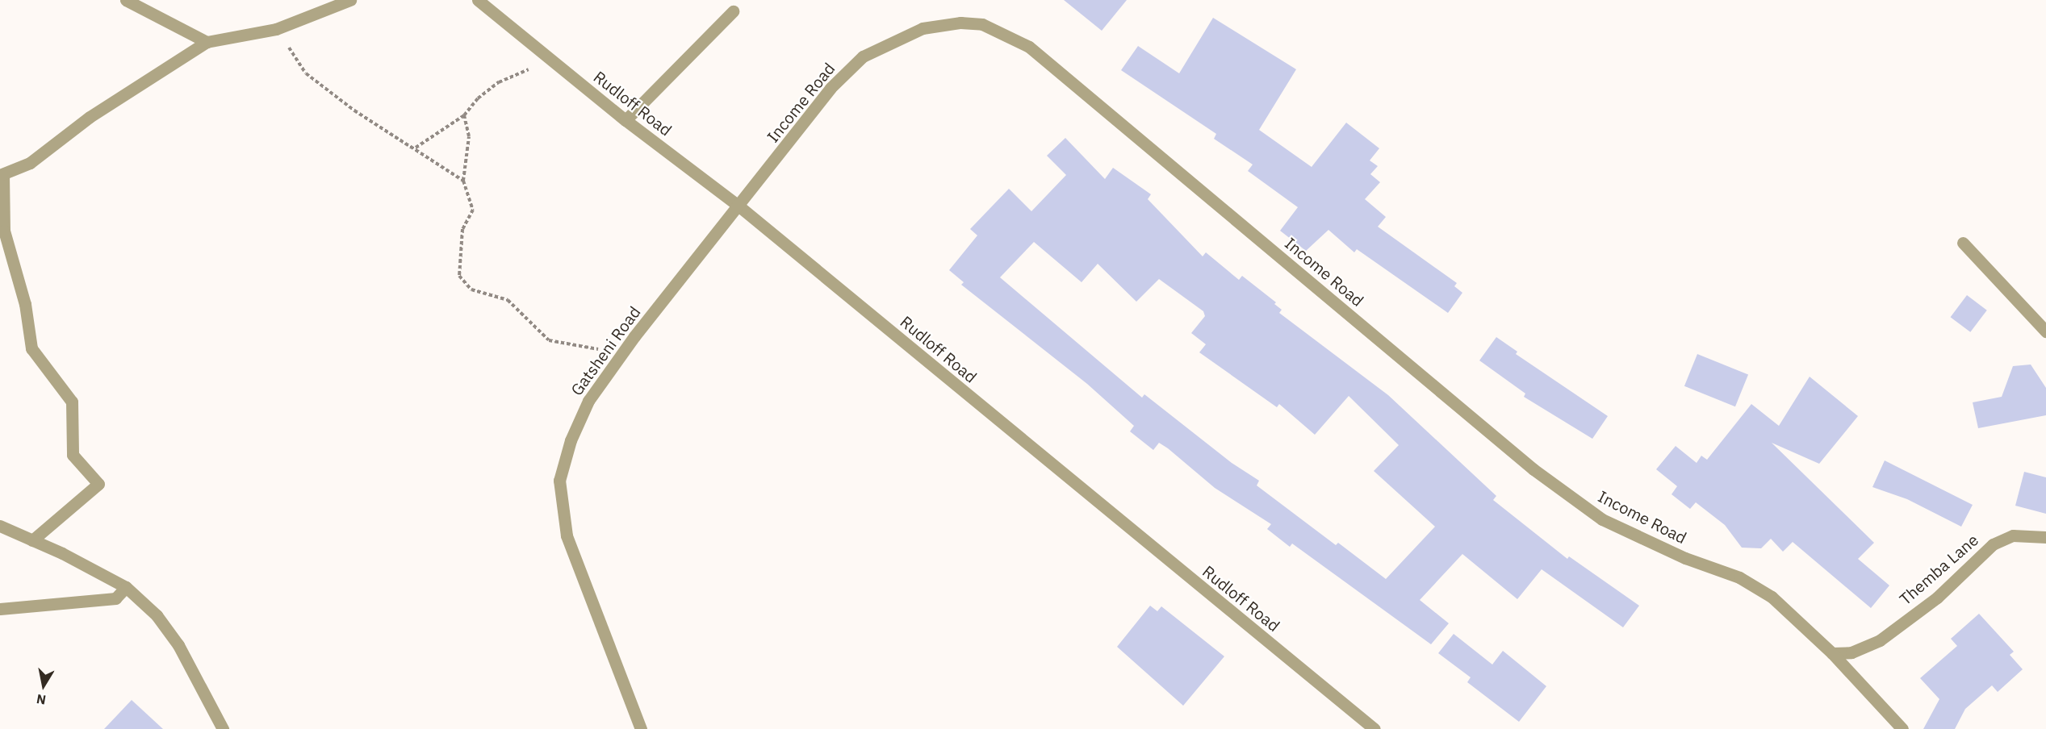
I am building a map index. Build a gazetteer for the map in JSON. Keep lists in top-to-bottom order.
{
  "streets": {
    "street": [
      "Income Road",
      "Rudloff Road",
      "Gatsheni Road",
      "Themba Lane"
    ]
  },
  "crossings": [
    ["Income Road", "Rudloff Road"],
    ["Income Road", "Gatsheni Road"],
    ["Income Road", "Themba Lane"],
    ["Rudloff Road", "Gatsheni Road"]
  ],
  "north": "bottom"
}
